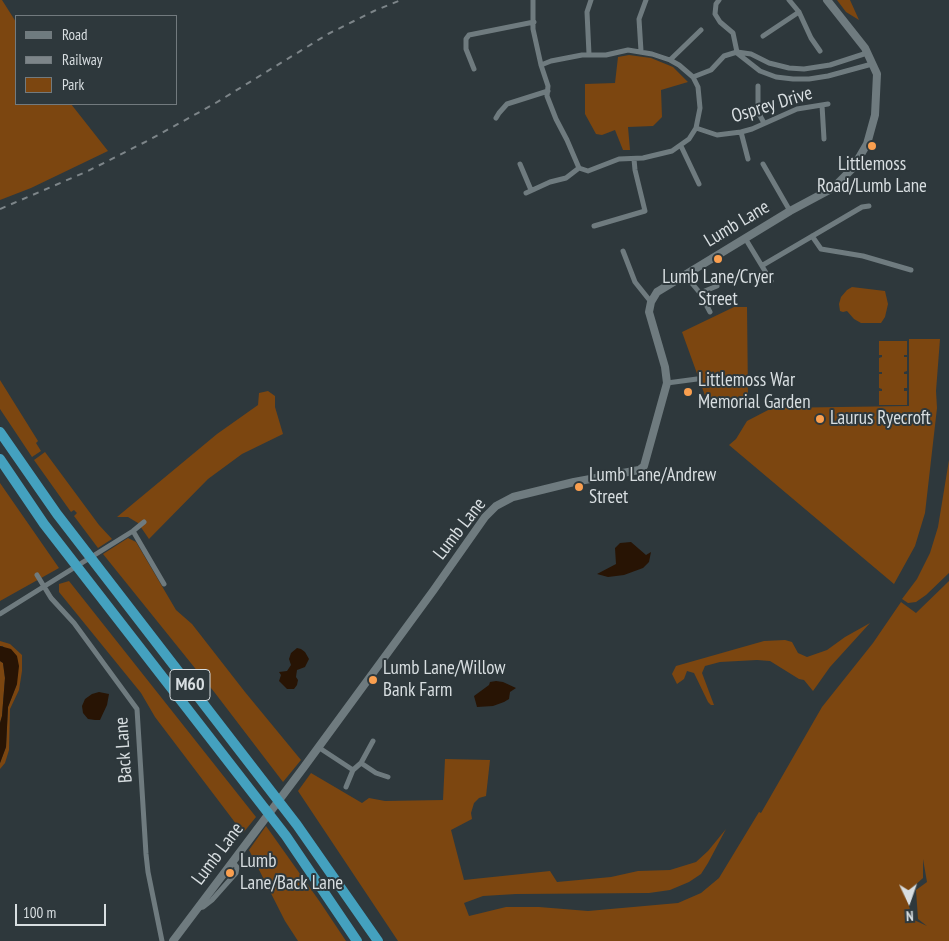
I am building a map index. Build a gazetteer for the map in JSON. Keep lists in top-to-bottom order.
{
  "streets": {
    "highway": ["M60"],
    "street": ["Osprey Drive", "Lumb Lane", "Back Lane"]
  },
  "places": [
    "Littlemoss Road/Lumb Lane",
    "Lumb Lane/Cryer Street",
    "Littlemoss War Memorial Garden",
    "Laurus Ryecroft",
    "Lumb Lane/Andrew Street",
    "Lumb Lane/Willow Bank Farm",
    "Lumb Lane/Back Lane"
  ],
  "legend": ["Road", "Railway", "Park"],
  "scale_bar": "100 m",
  "north": "bottom"
}
